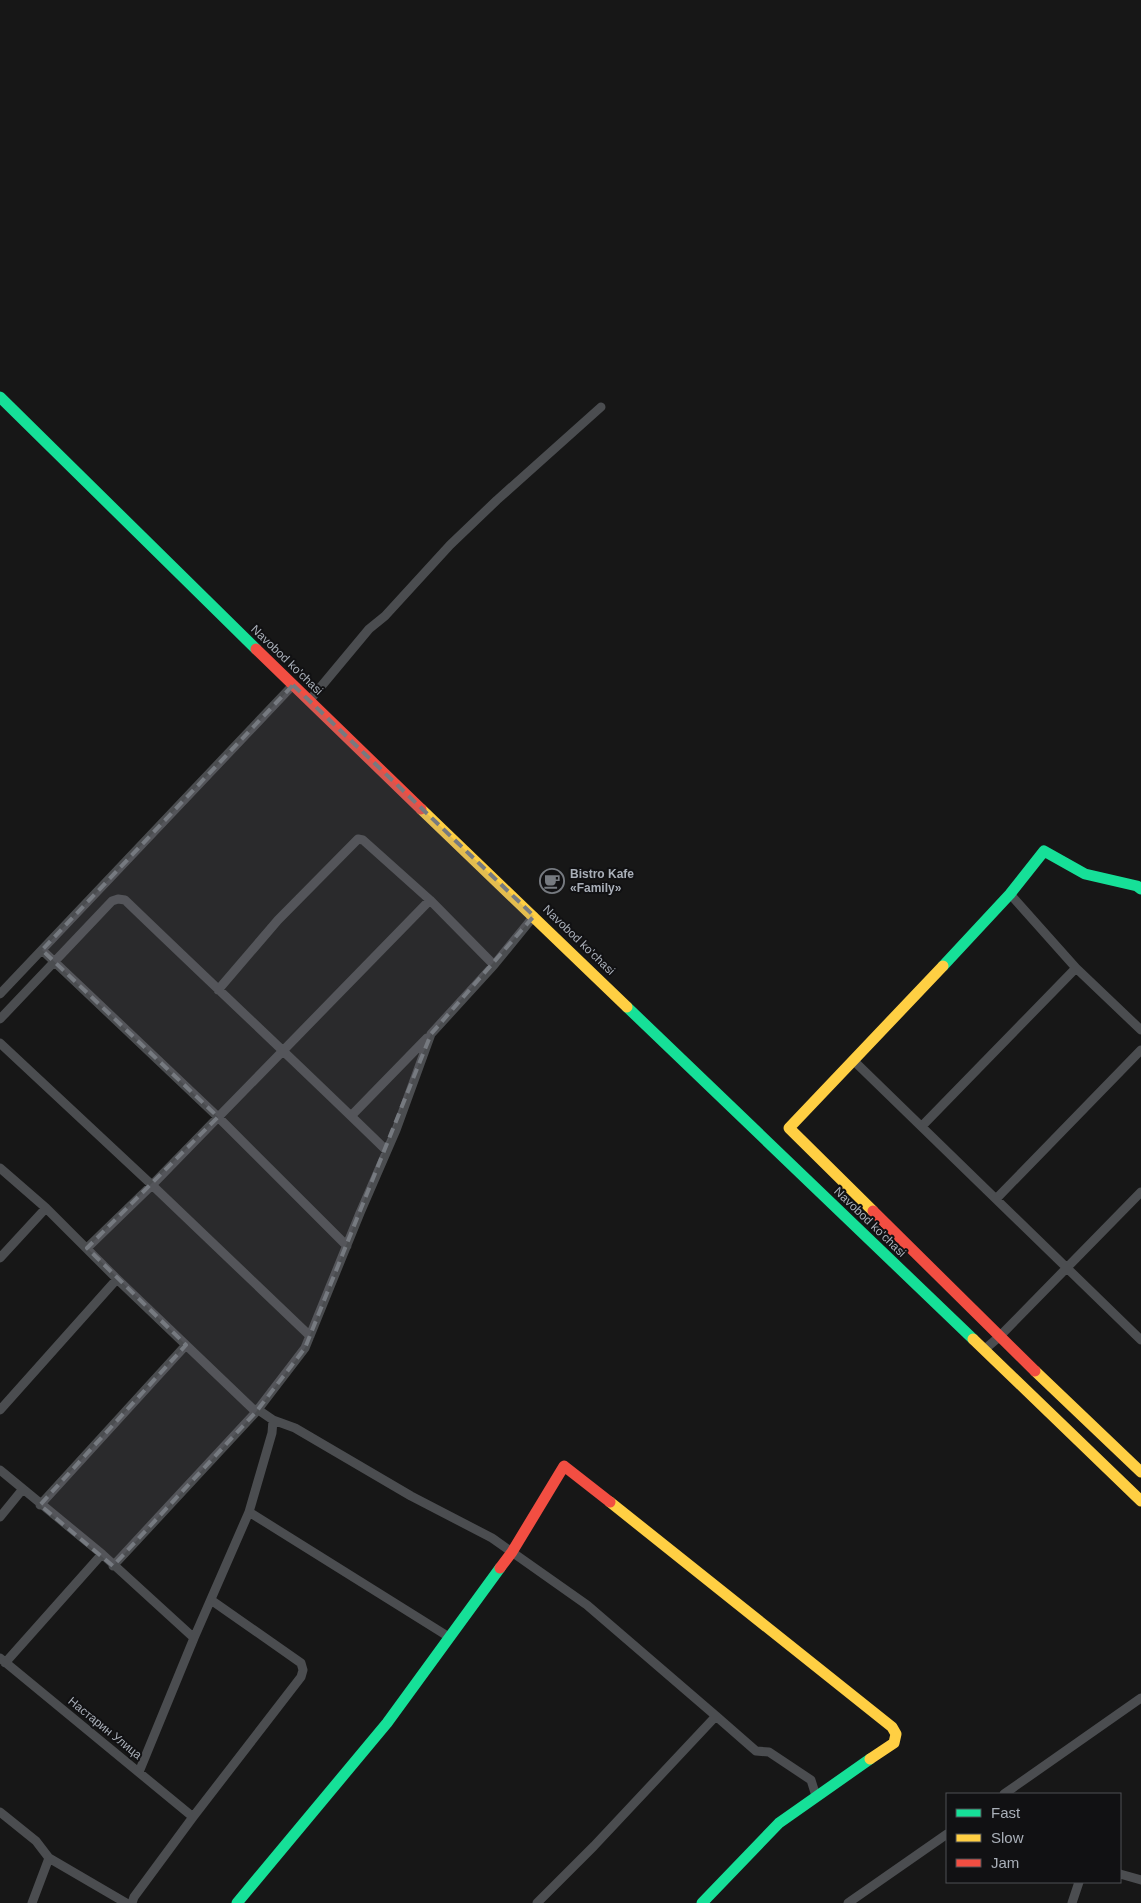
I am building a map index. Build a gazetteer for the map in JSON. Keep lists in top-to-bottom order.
{
  "streets": {
    "street": ["Navobod ko'chasi", "Настарин Улица"]
  },
  "places": {
    "cafe": ["Bistro Kafe «Family»"]
  },
  "legend": ["Fast", "Slow", "Jam"]
}
